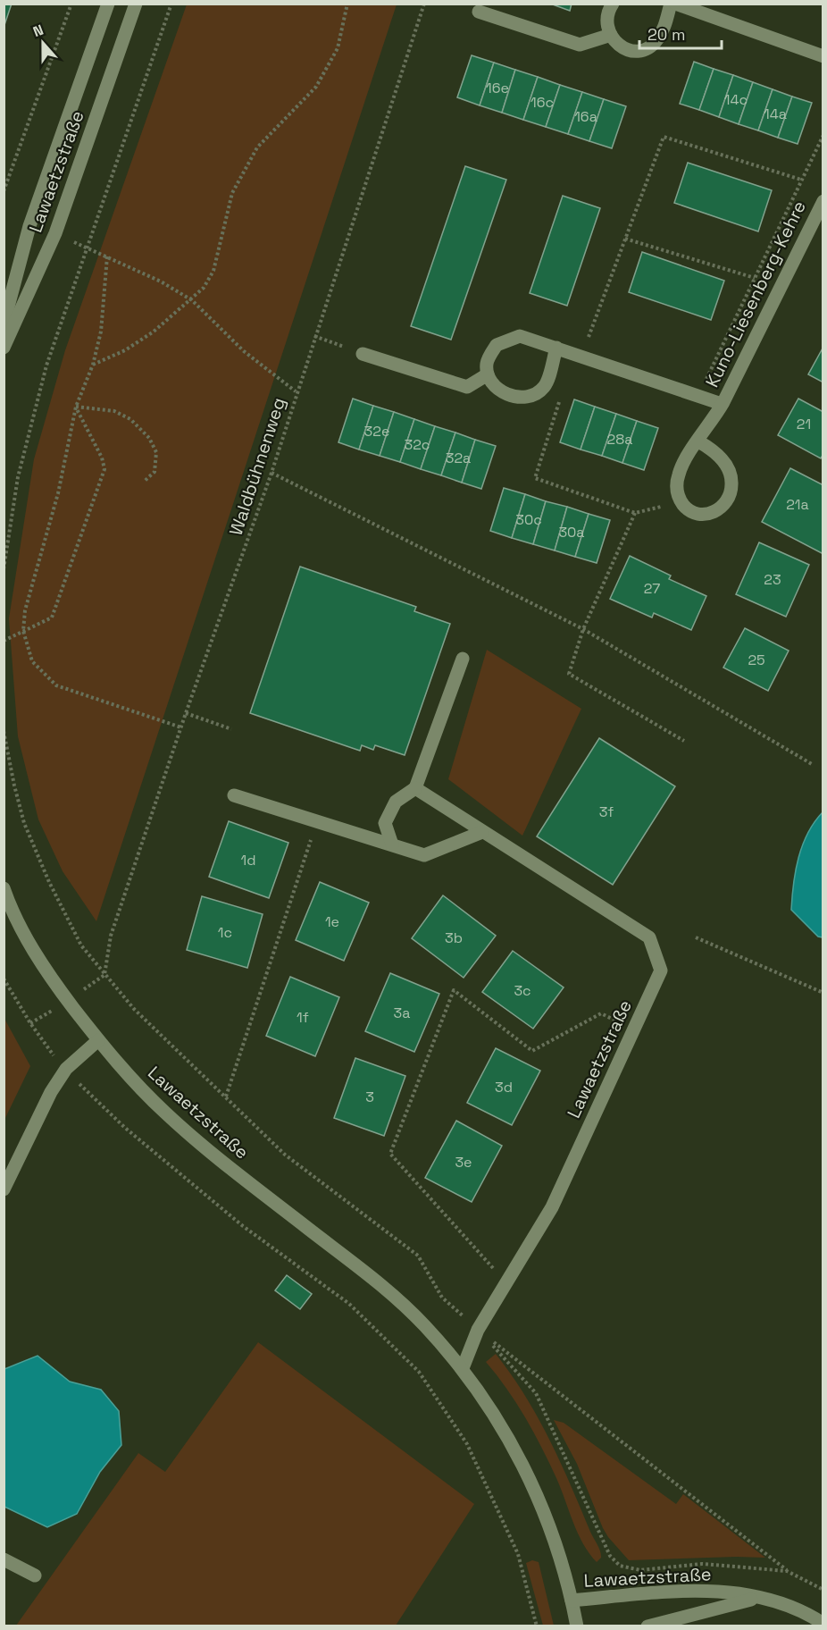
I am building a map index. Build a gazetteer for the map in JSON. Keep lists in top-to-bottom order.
{
  "streets": {
    "street": ["Lawaetzstraße", "Kuno-Liesenberg-Kehre"],
    "path": ["Waldbühnenweg"]
  },
  "house_numbers": [
    "16e",
    "14c",
    "16c",
    "14a",
    "16a",
    "21",
    "32e",
    "28a",
    "32c",
    "32a",
    "21a",
    "30c",
    "30a",
    "23",
    "27",
    "25",
    "3f",
    "1d",
    "1e",
    "1c",
    "3b",
    "3c",
    "3a",
    "1f",
    "3d",
    "3",
    "3e"
  ],
  "scale_bar": "20 m",
  "north": "top"
}
